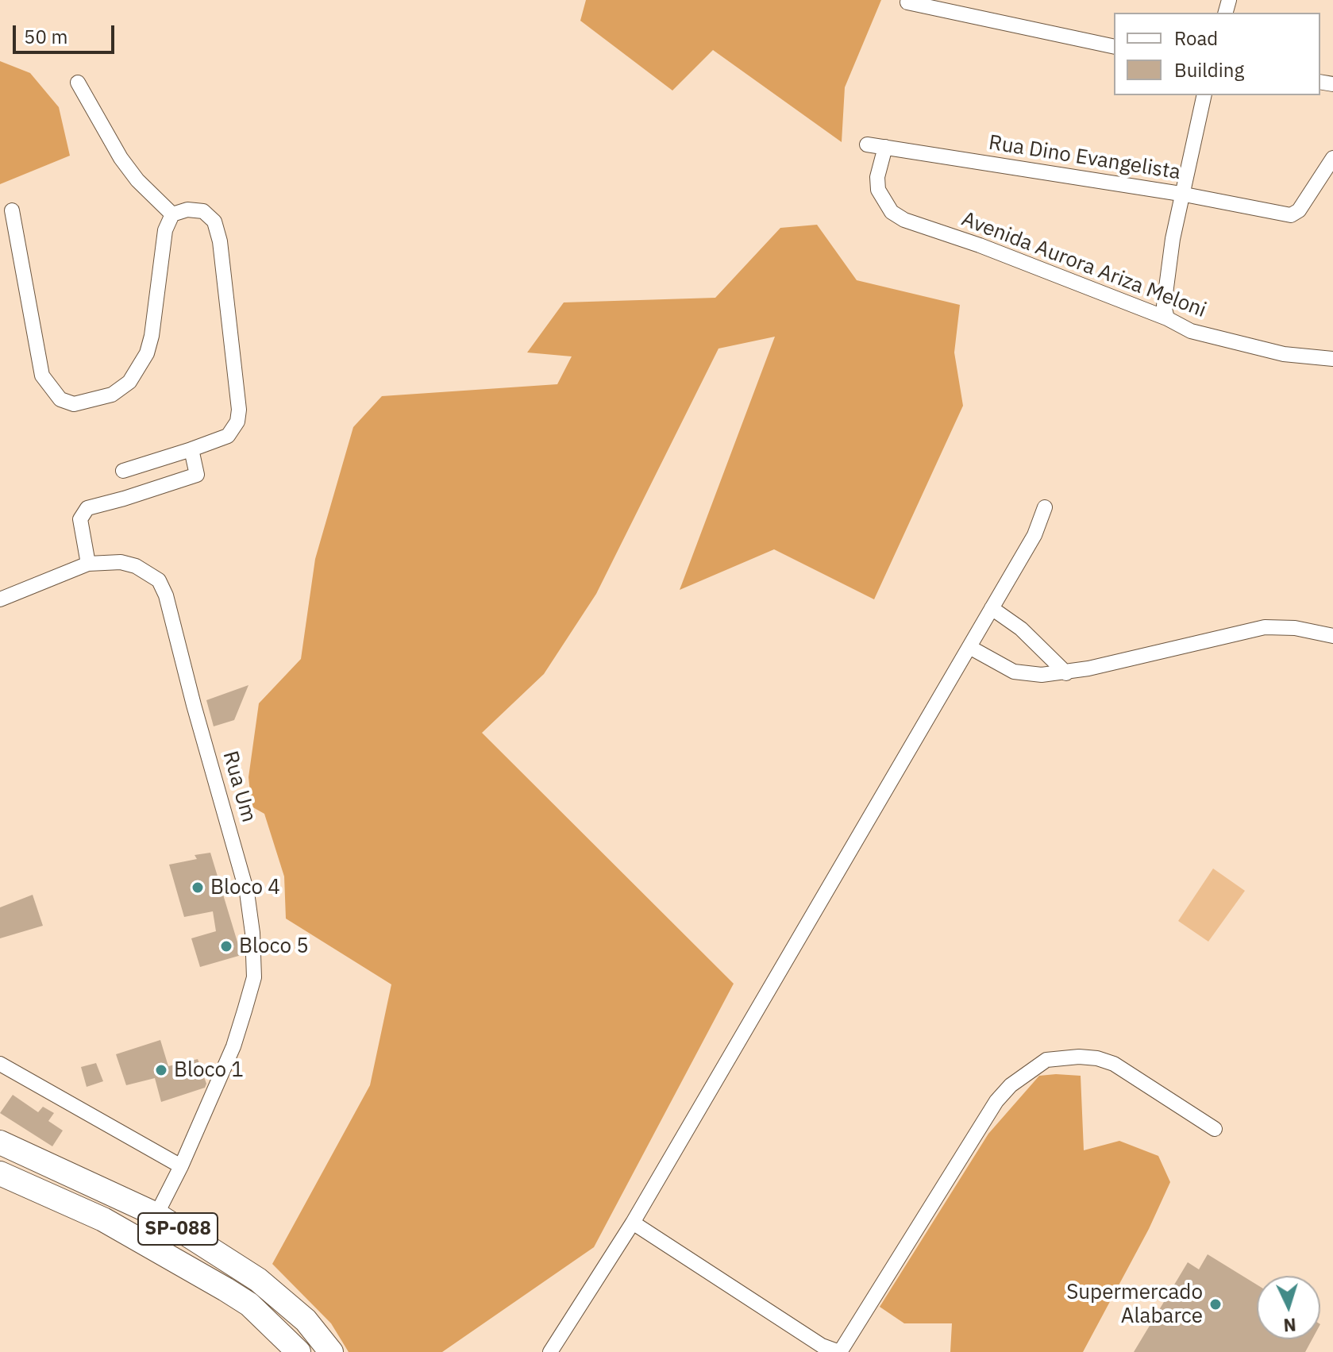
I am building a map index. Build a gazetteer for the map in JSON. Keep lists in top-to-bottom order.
{
  "streets": {
    "main road": ["SP-088"],
    "street": ["Rua Dino Evangelista", "Avenida Aurora Ariza Meloni", "Rua Um"]
  },
  "crossings": [
    ["Rua Dino Evangelista", "Avenida Aurora Ariza Meloni"],
    ["Rua Um", "SP-088"]
  ],
  "places": [
    "Bloco 4",
    "Bloco 5",
    "Bloco 1",
    "Supermercado Alabarce"
  ],
  "legend": ["Road", "Building"],
  "scale_bar": "50 m",
  "north": "bottom"
}
